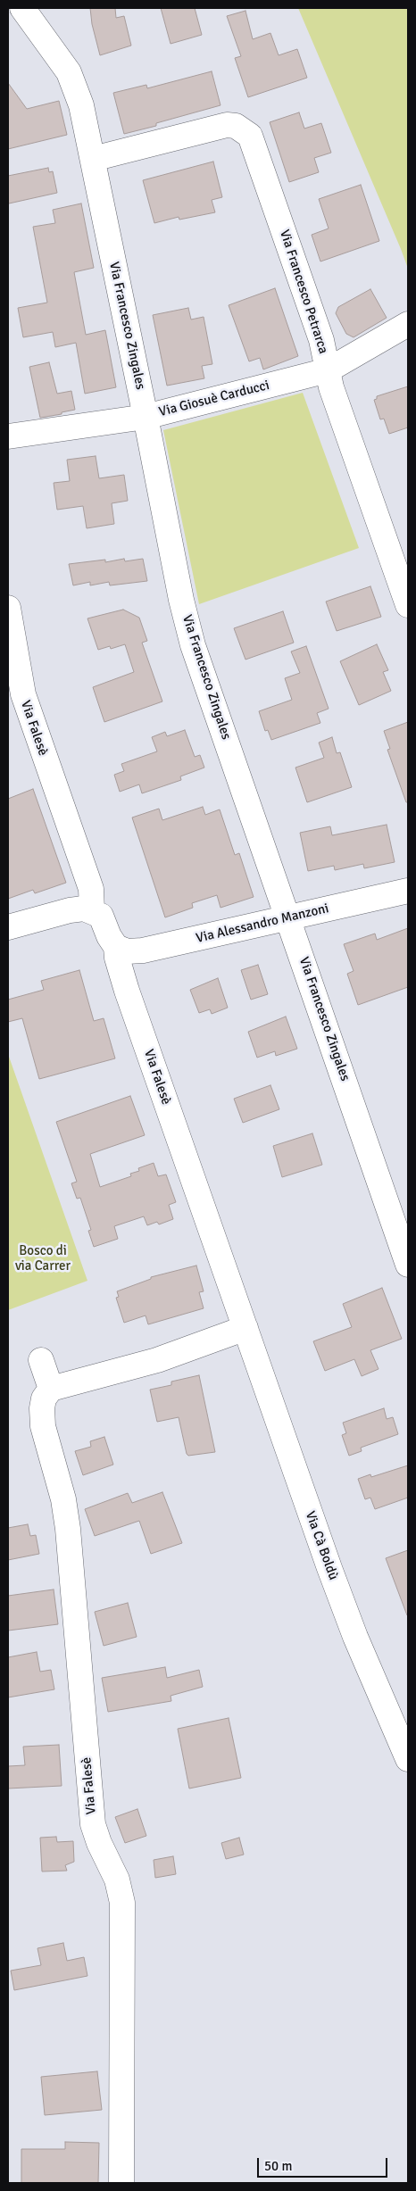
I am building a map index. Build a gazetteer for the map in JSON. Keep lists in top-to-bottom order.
{
  "streets": {
    "street": [
      "Via Francesco Petrarca",
      "Via Francesco Zingales",
      "Via Giosuè Carducci",
      "Via Falesè",
      "Via Alessandro Manzoni",
      "Via Cà Boldù"
    ]
  },
  "crossings": [
    ["Via Francesco Petrarca", "Via Francesco Zingales"],
    ["Via Francesco Petrarca", "Via Giosuè Carducci"],
    ["Via Francesco Zingales", "Via Giosuè Carducci"],
    ["Via Francesco Zingales", "Via Alessandro Manzoni"],
    ["Via Falesè", "Via Alessandro Manzoni"],
    ["Via Falesè", "Via Cà Boldù"]
  ],
  "parks": ["Bosco di via Carrer"],
  "scale_bar": "50 m"
}
